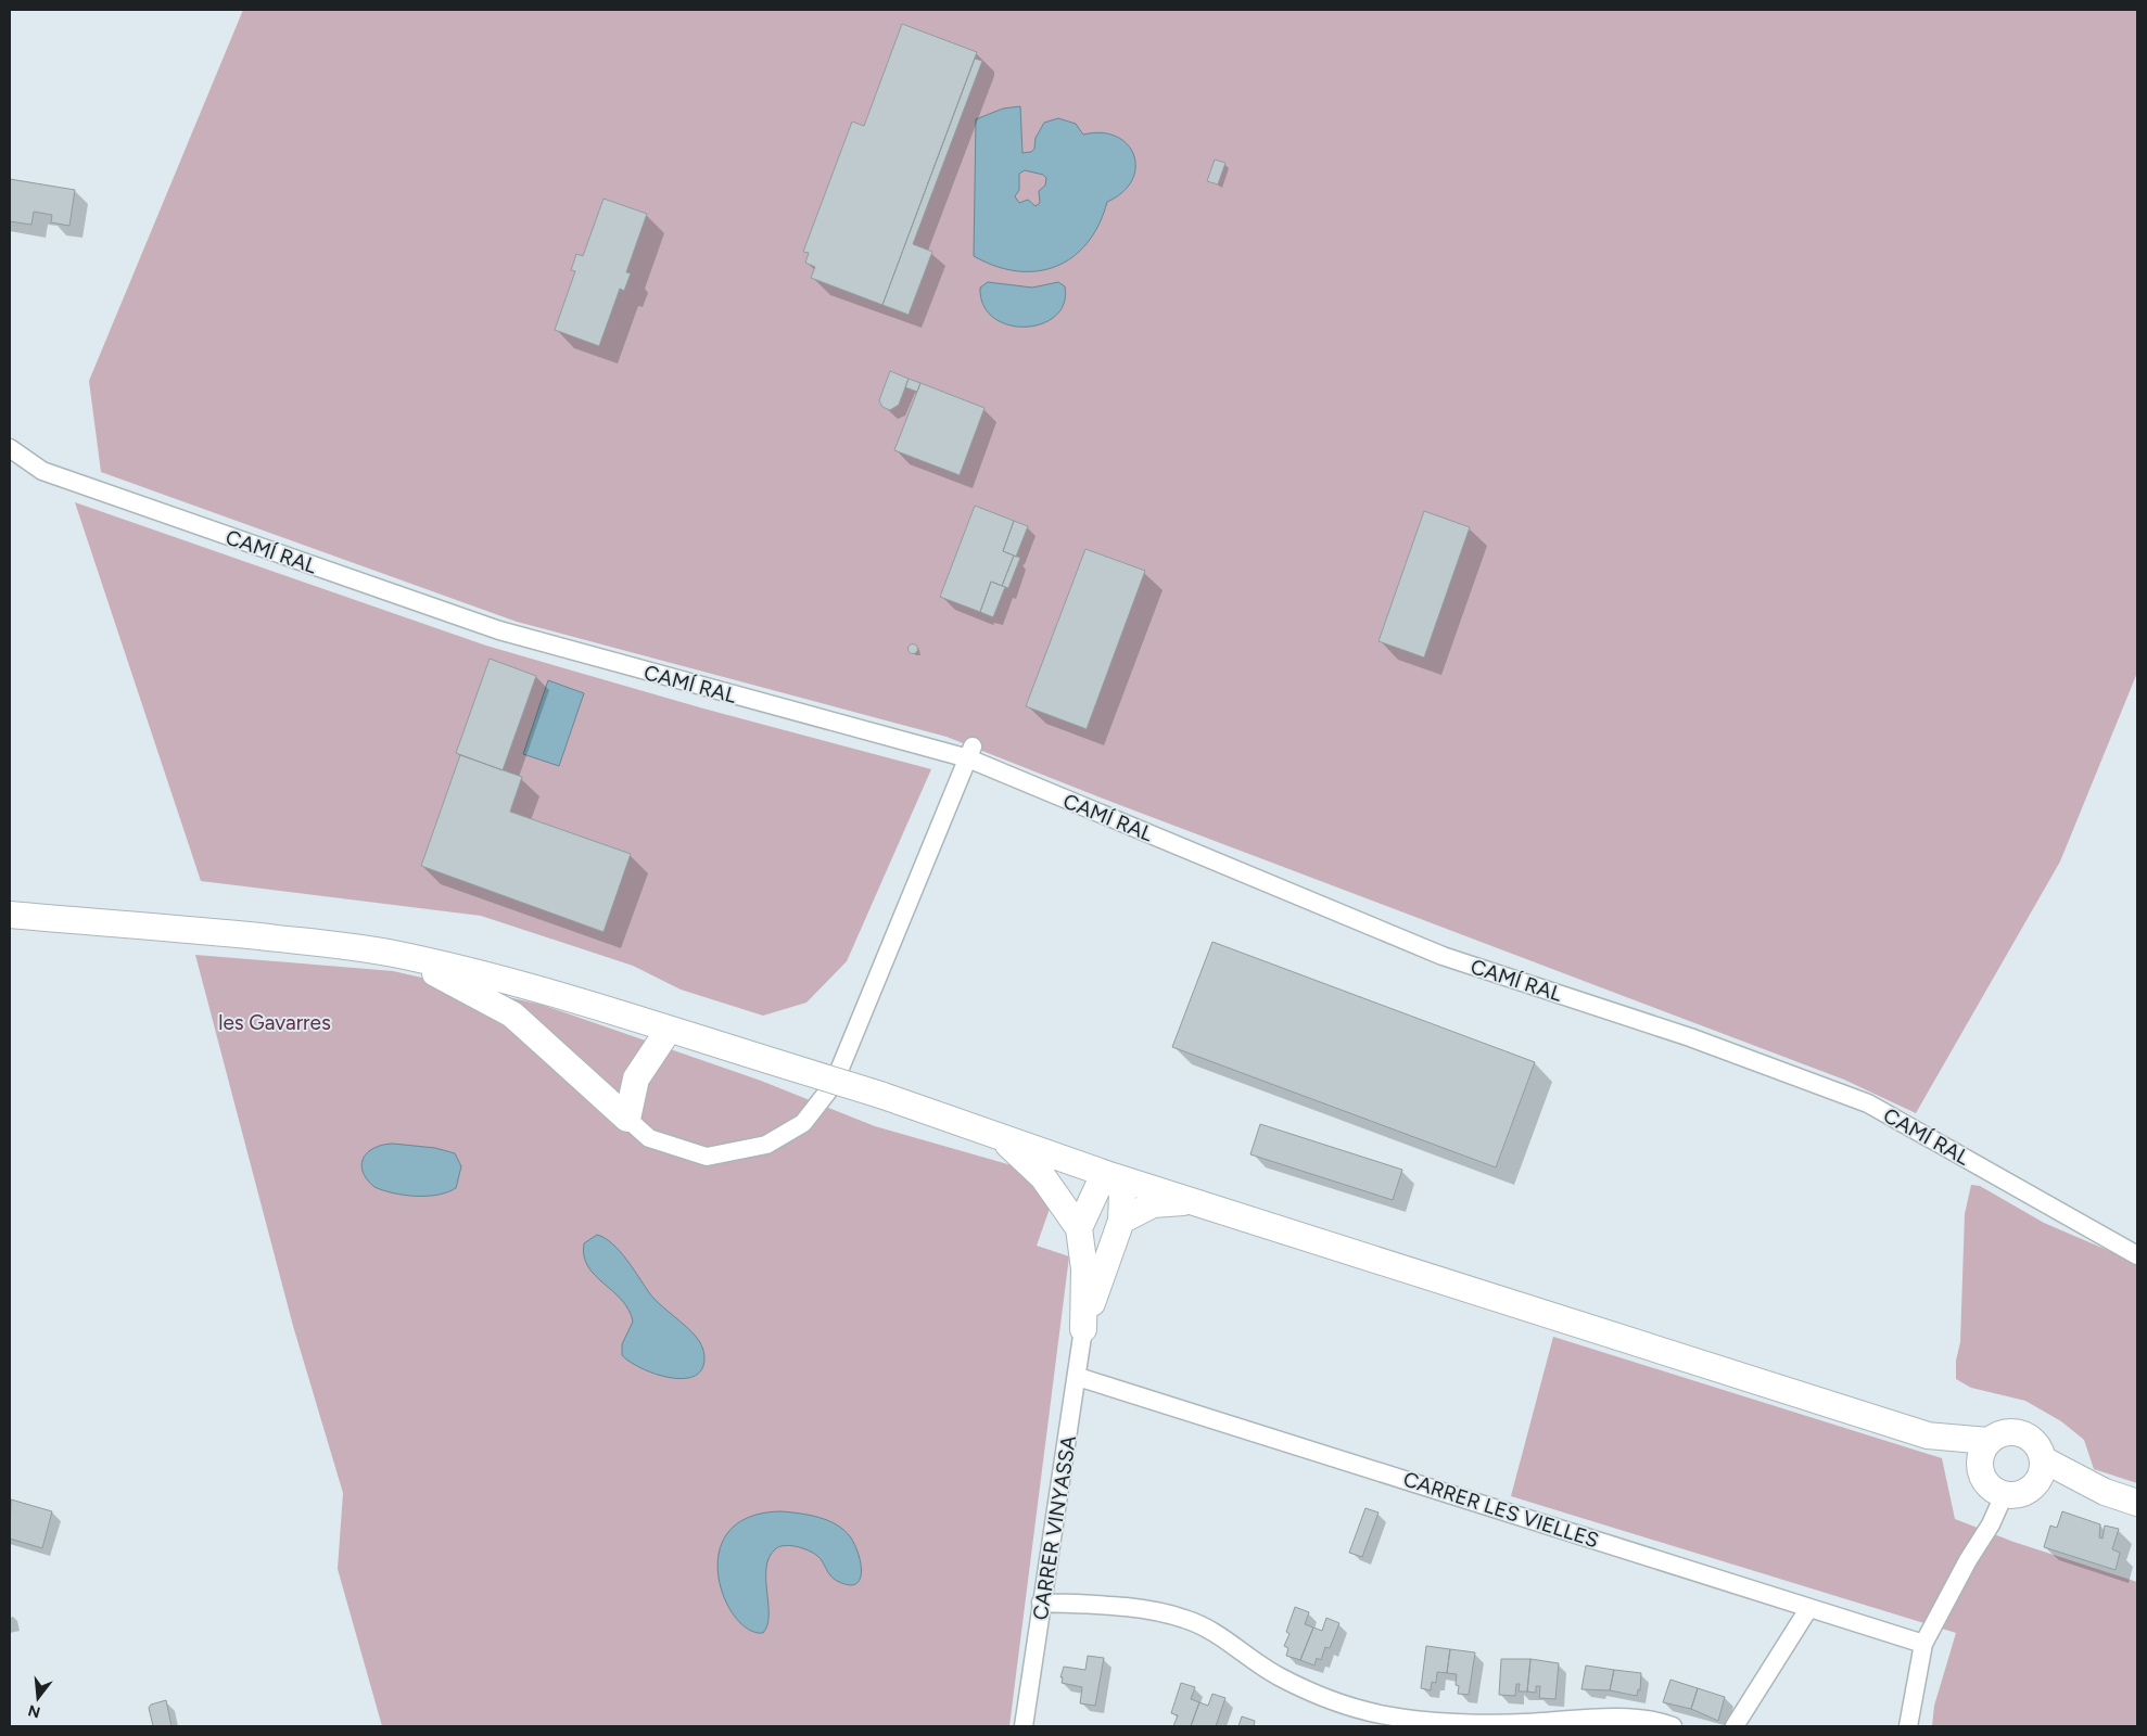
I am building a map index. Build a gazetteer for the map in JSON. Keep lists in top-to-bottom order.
{
  "streets": {
    "street": ["CAMÍ RAL", "CARRER LES VIELLES", "CARRER VINYASSA"]
  },
  "crossings": [
    ["CARRER LES VIELLES", "CARRER VINYASSA"]
  ],
  "parks": ["les Gavarres"],
  "north": "bottom"
}
